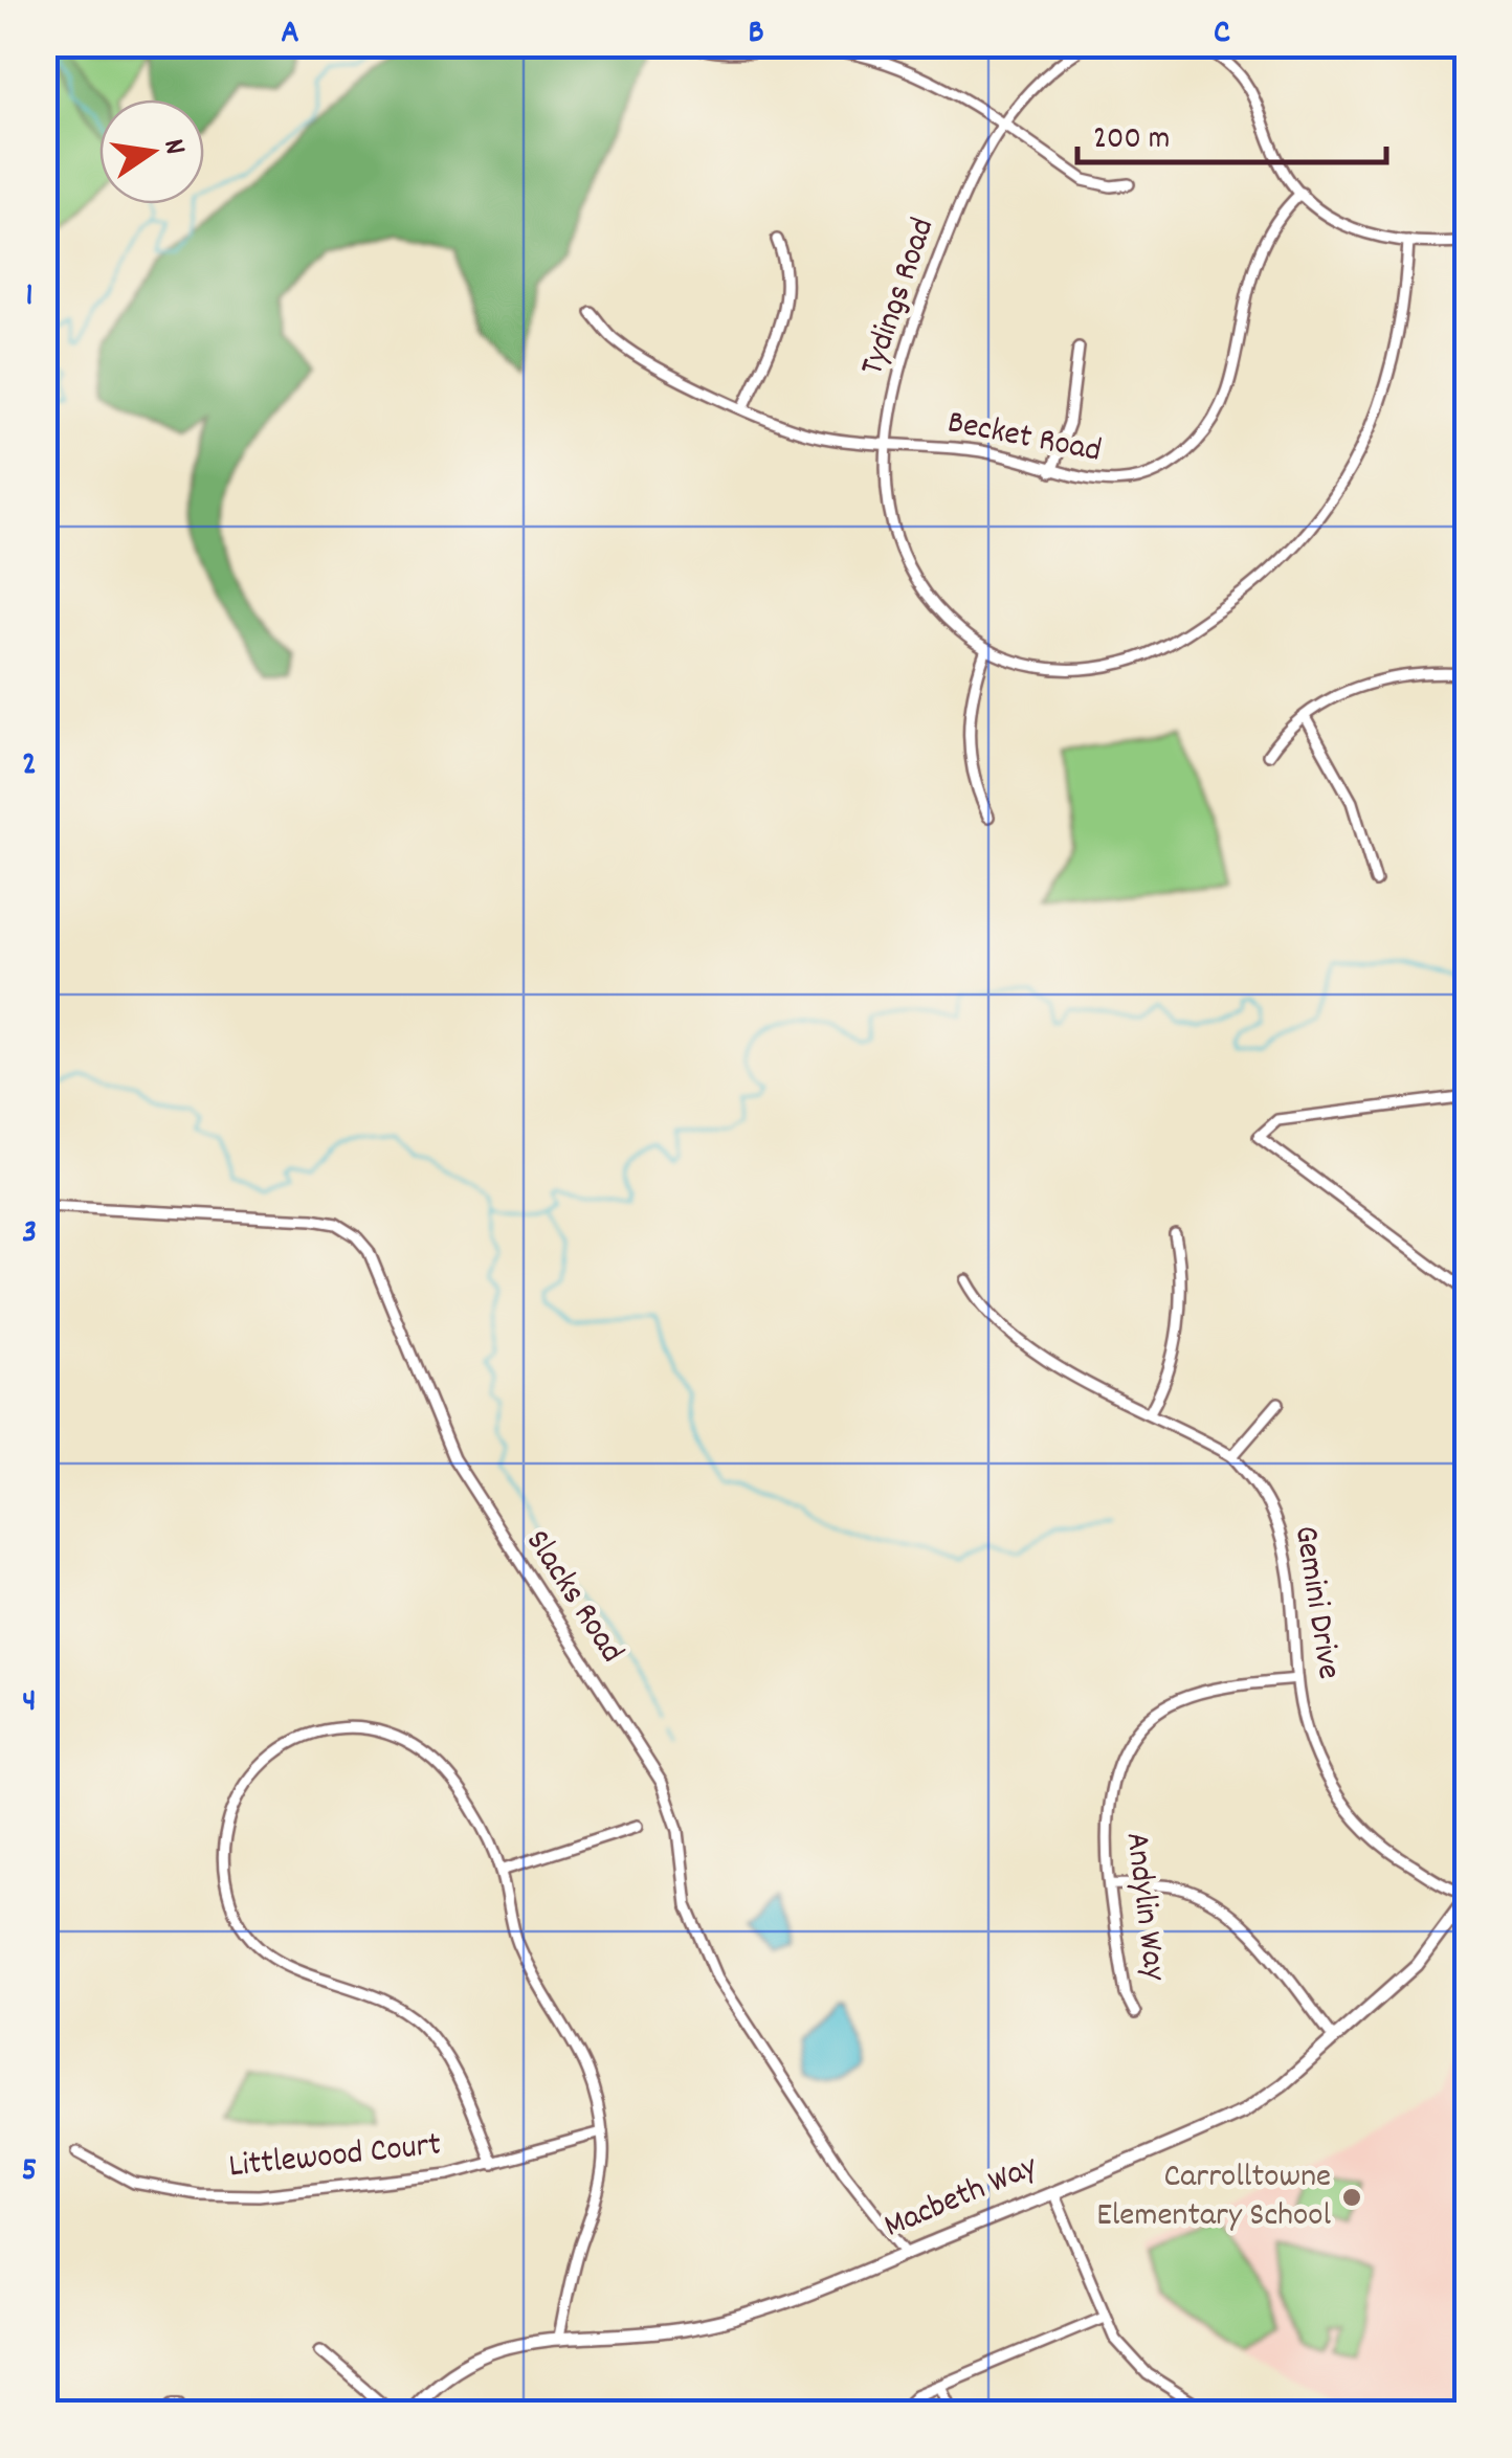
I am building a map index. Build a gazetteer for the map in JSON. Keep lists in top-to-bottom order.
{
  "streets": {
    "street": [
      "Tydings Road",
      "Becket Road",
      "Slacks Road",
      "Gemini Drive",
      "Andylin Way",
      "Littlewood Court",
      "Macbeth Way"
    ]
  },
  "crossings": [
    ["Tydings Road", "Becket Road"],
    ["Slacks Road", "Macbeth Way"],
    ["Gemini Drive", "Andylin Way"],
    ["Gemini Drive", "Macbeth Way"]
  ],
  "places": ["Carrolltowne Elementary School"],
  "scale_bar": "200 m",
  "north": "right",
  "grid": {
    "columns": ["A", "B", "C"],
    "rows": [
      "1",
      "2",
      "3",
      "4",
      "5"
    ]
  }
}
